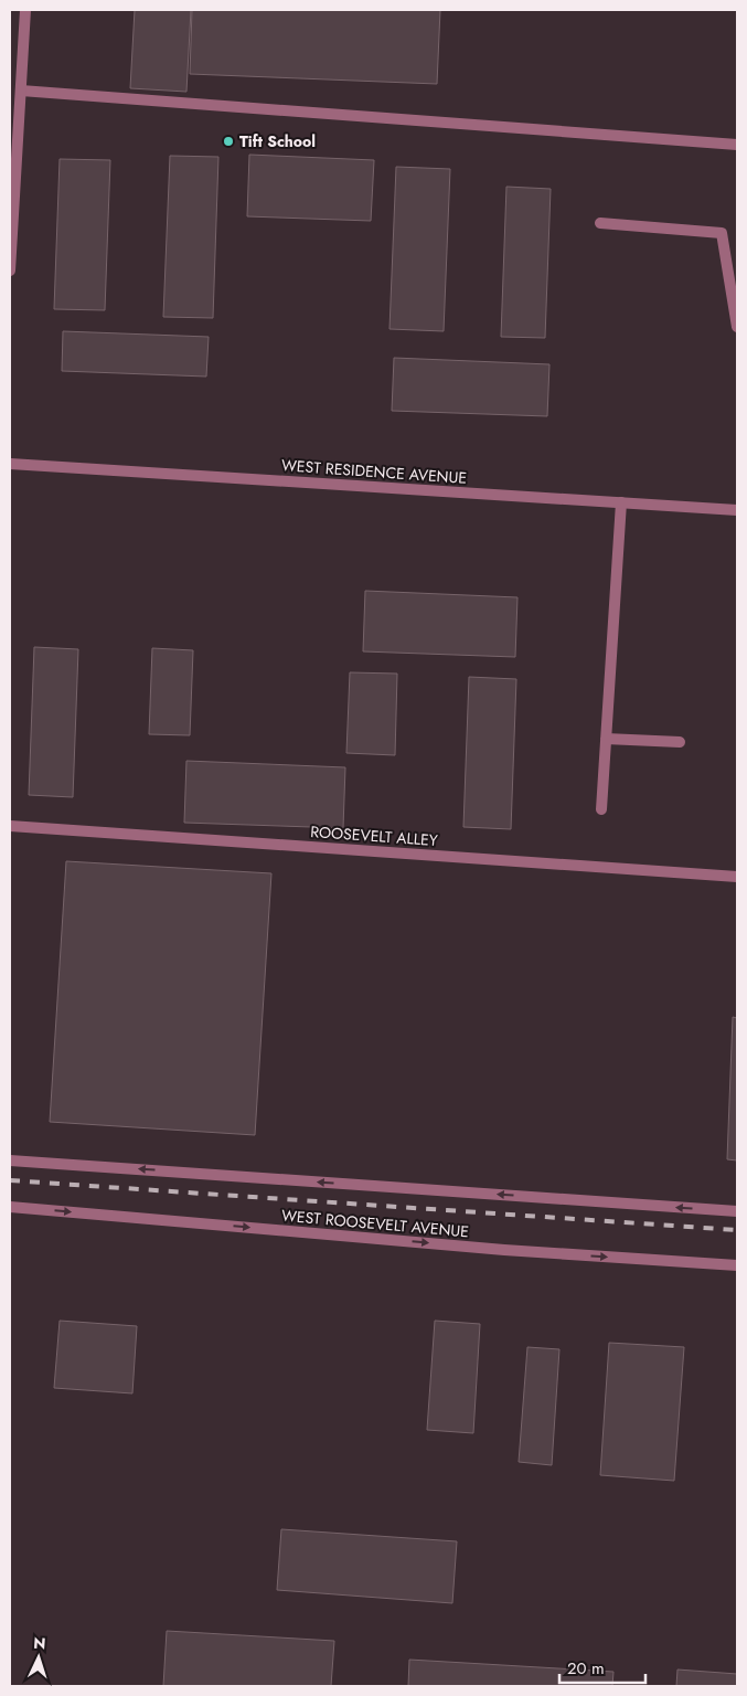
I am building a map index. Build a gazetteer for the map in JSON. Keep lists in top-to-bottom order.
{
  "streets": {
    "street": ["WEST RESIDENCE AVENUE", "ROOSEVELT ALLEY", "WEST ROOSEVELT AVENUE"]
  },
  "places": ["Tift School"],
  "scale_bar": "20 m",
  "north": "top"
}
